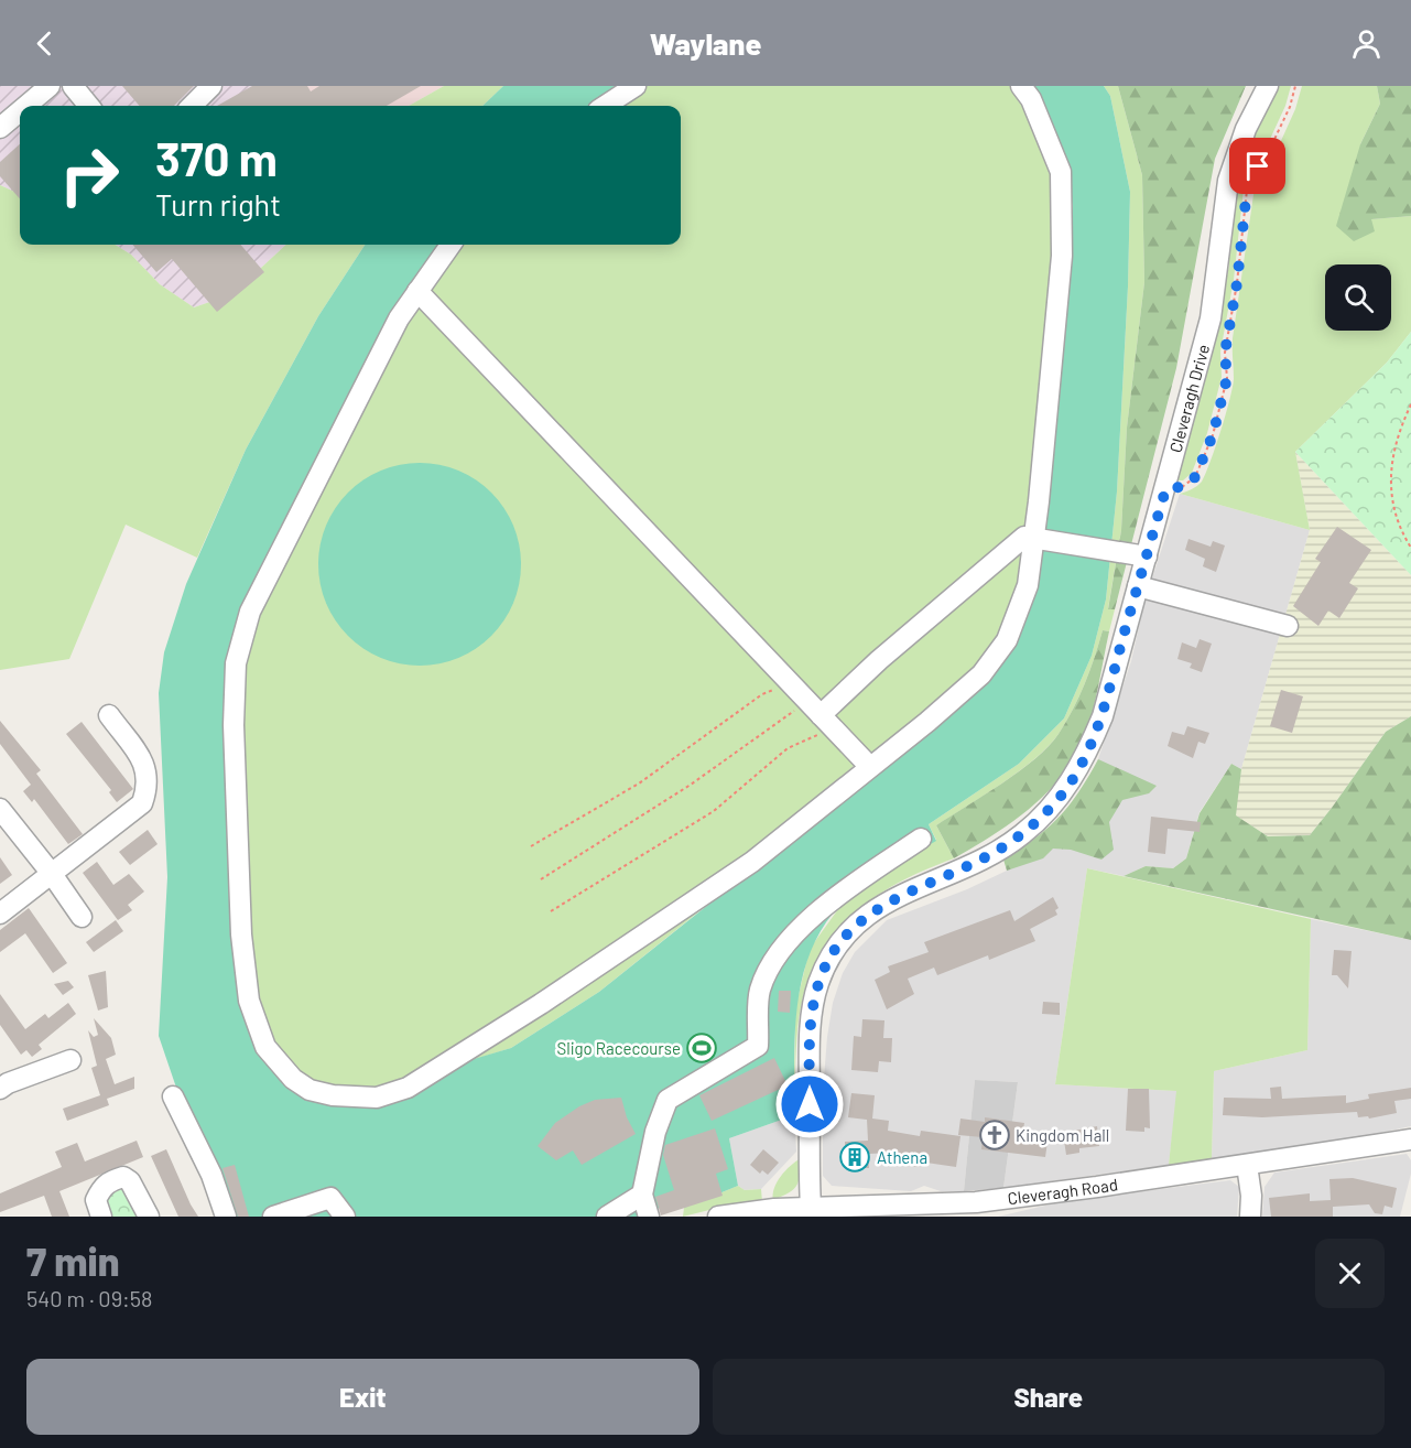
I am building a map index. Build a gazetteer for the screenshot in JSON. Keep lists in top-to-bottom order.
{
  "streets": {
    "street": ["Cleveragh Drive", "Cleveragh Road"]
  },
  "crossings": [
    ["Cleveragh Drive", "Cleveragh Road"]
  ],
  "places": {
    "sports": ["Sligo Racecourse"],
    "church": ["Kingdom Hall"],
    "building": ["Athena"]
  },
  "page": {
    "header": "Waylane",
    "turn": ["370 m", "Turn right"],
    "heading": ["7 min", "540 m · 09:58"],
    "buttons": ["Exit", "Share"]
  }
}
